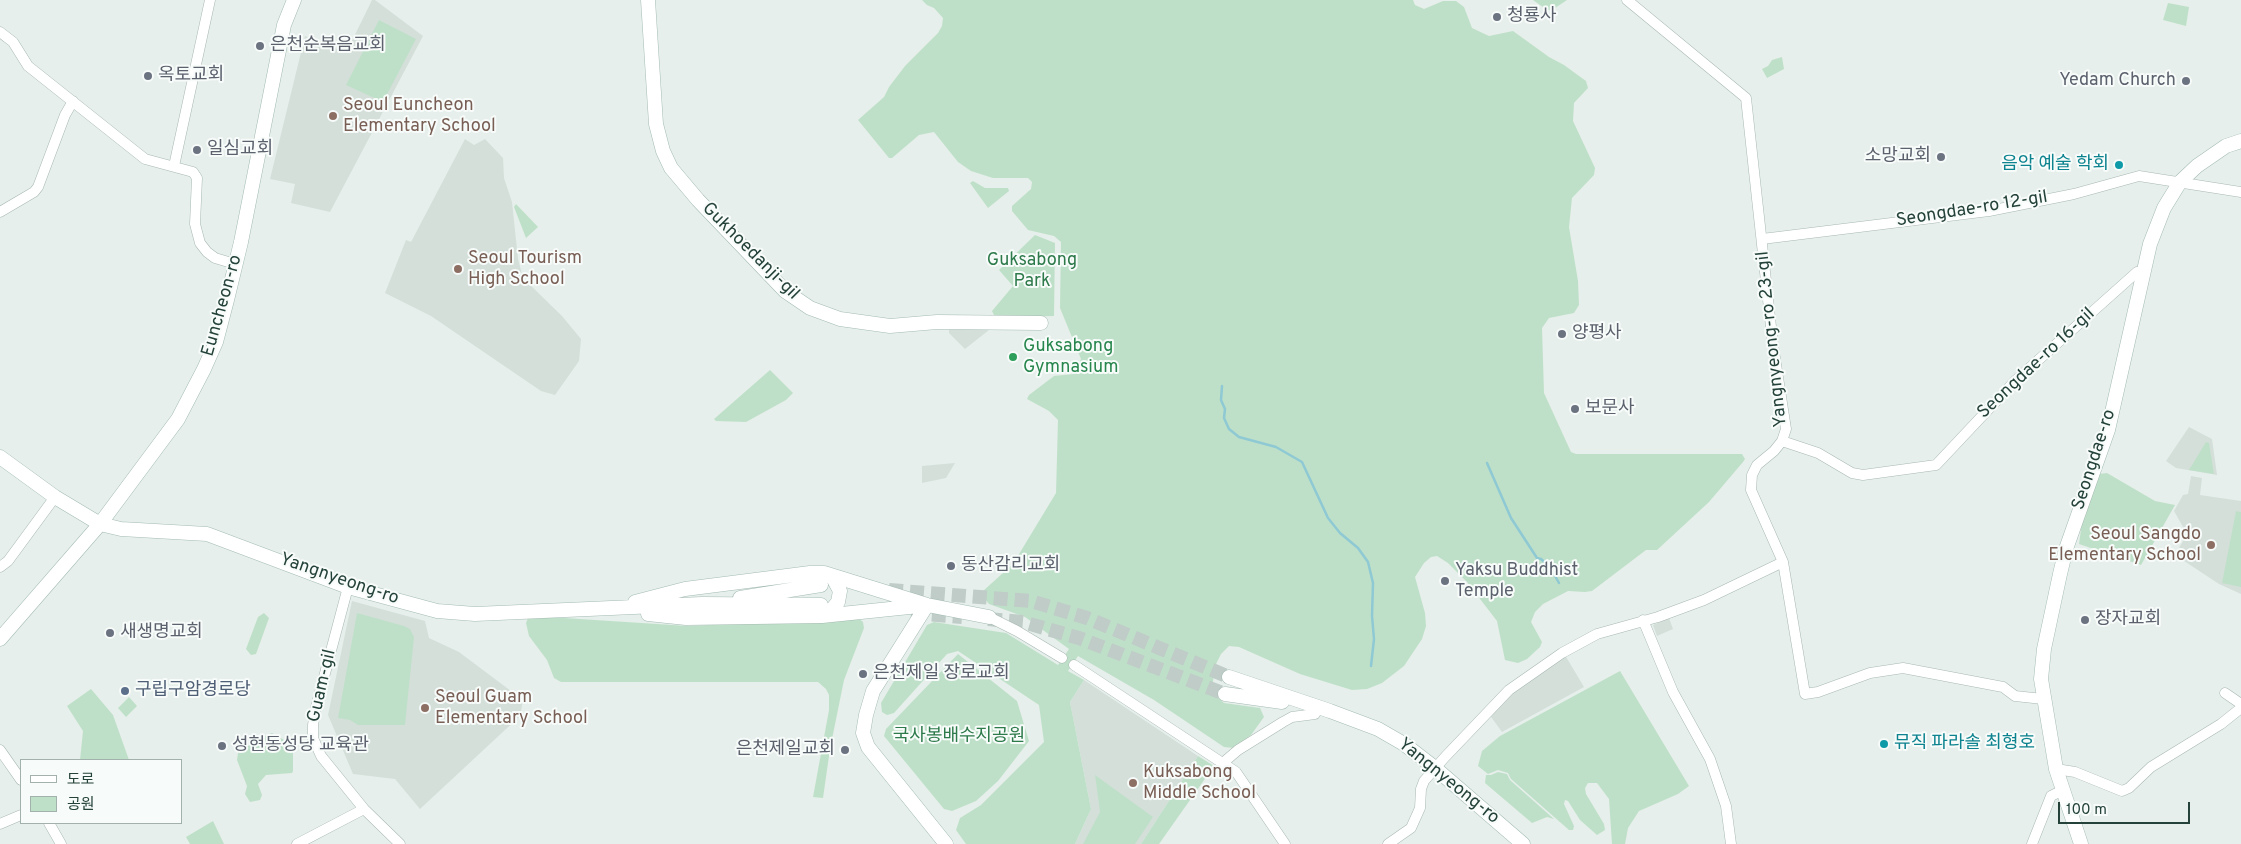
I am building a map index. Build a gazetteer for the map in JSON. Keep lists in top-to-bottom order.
{
  "streets": {
    "main road": [
      "Gukhoedanji-gil",
      "Euncheon-ro",
      "Seongdae-ro",
      "Yangnyeong-ro"
    ],
    "street": [
      "Seongdae-ro 12-gil",
      "Yangnyeong-ro 23-gil",
      "Seongdae-ro 16-gil",
      "Guam-gil"
    ]
  },
  "crossings": [
    ["Seongdae-ro 12-gil", "Yangnyeong-ro 23-gil"],
    ["Seongdae-ro 12-gil", "Seongdae-ro"],
    ["Euncheon-ro", "Yangnyeong-ro"],
    ["Yangnyeong-ro 23-gil", "Seongdae-ro 16-gil"],
    ["Yangnyeong-ro 23-gil", "Seongdae-ro"],
    ["Seongdae-ro 16-gil", "Seongdae-ro"],
    ["Yangnyeong-ro", "Guam-gil"]
  ],
  "parks": ["Guksabong Park", "국사봉배수지공원"],
  "places": [
    "청룡사",
    "은천순복음교회",
    "옥토교회",
    "Yedam Church",
    "Seoul Euncheon Elementary School",
    "일심교회",
    "소망교회",
    "음악 예술 학회",
    "Seoul Tourism High School",
    "양평사",
    "Guksabong Gymnasium",
    "보문사",
    "Seoul Sangdo Elementary School",
    "동산감리교회",
    "Yaksu Buddhist Temple",
    "장자교회",
    "새생명교회",
    "은천제일 장로교회",
    "구립구암경로당",
    "Seoul Guam Elementary School",
    "뮤직 파라솔 최형호",
    "성현동성당 교육관",
    "은천제일교회",
    "Kuksabong Middle School"
  ],
  "legend": ["도로", "공원"],
  "scale_bar": "100 m"
}
